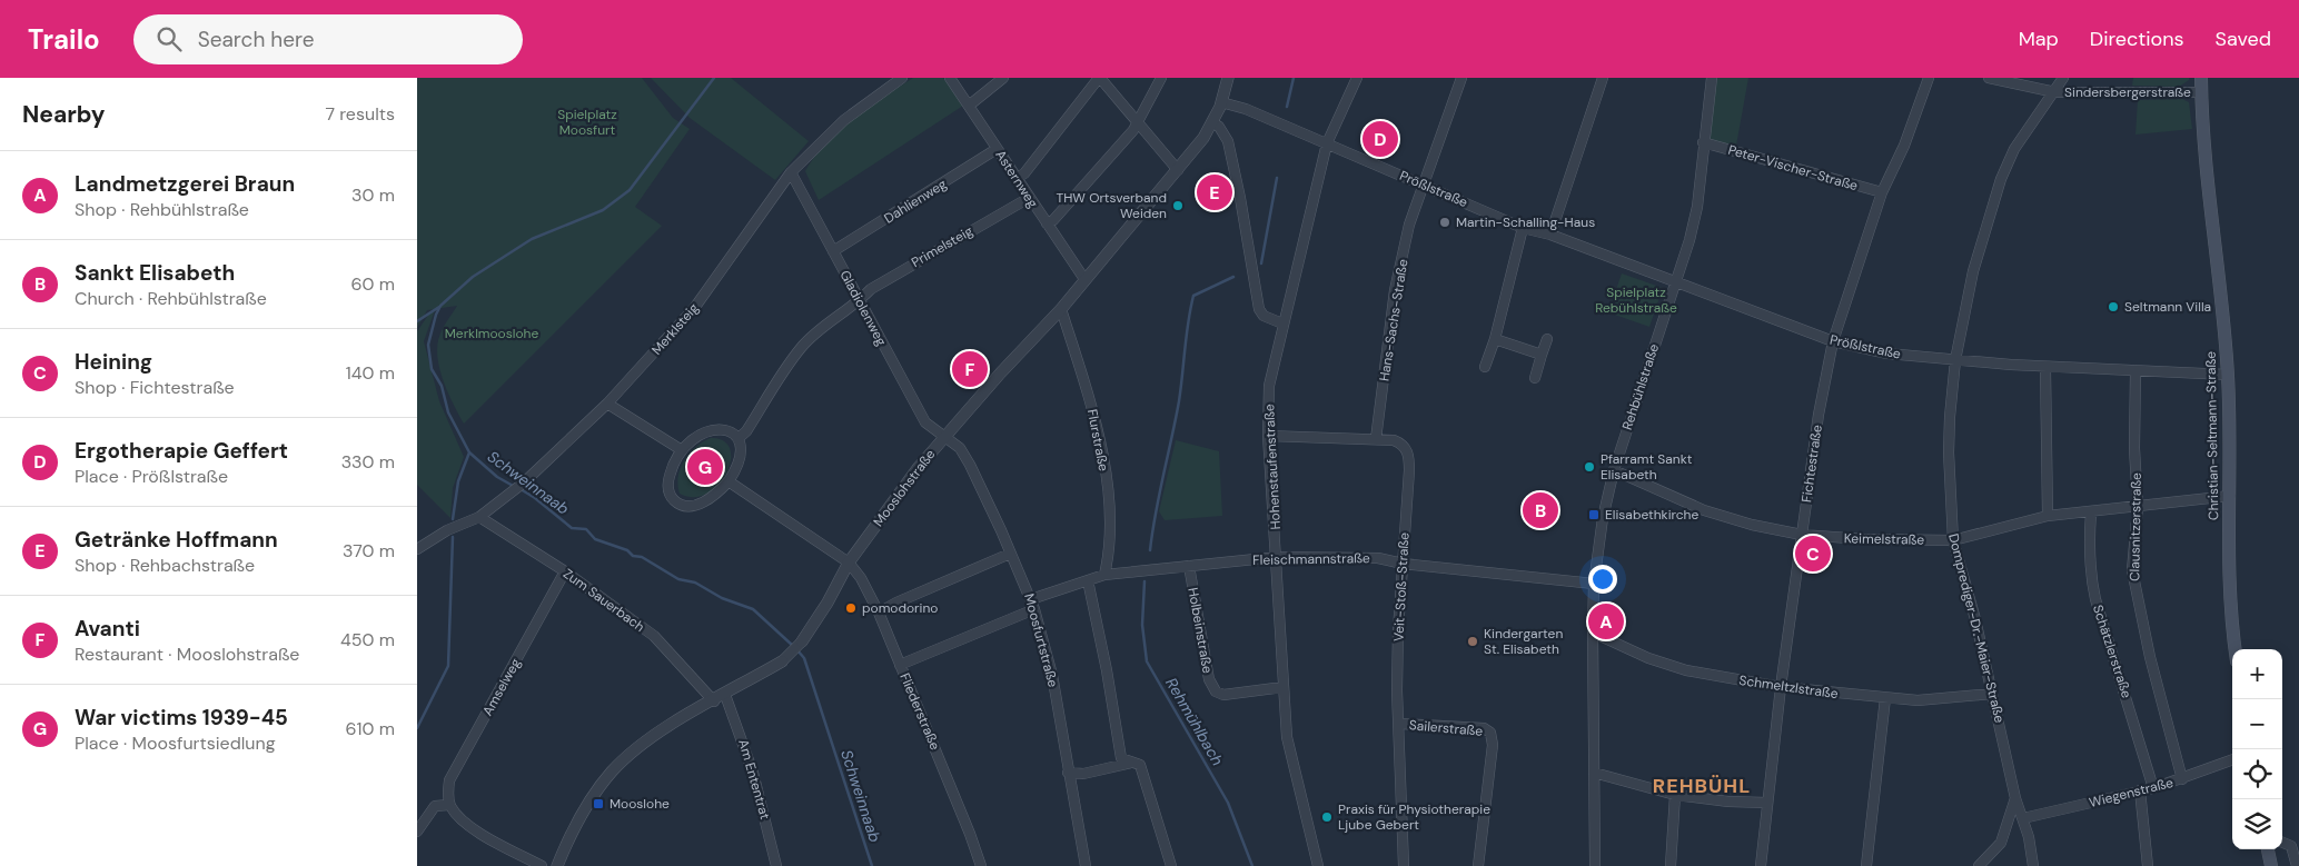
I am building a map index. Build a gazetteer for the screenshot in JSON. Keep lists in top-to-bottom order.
{
  "streets": {
    "main road": ["Christian-Seltmann-Straße"],
    "street": [
      "Sindersbergerstraße",
      "Peter-Vischer-Straße",
      "Asternweg",
      "Prößlstraße",
      "Dahlienweg",
      "Primelsteig",
      "Gladiolenweg",
      "Hans-Sachs-Straße",
      "Merklsteig",
      "Rehbühlstraße",
      "Flurstraße",
      "Fichtestraße",
      "Hohenstaufenstraße",
      "Mooslohstraße",
      "Clausnitzerstraße",
      "Keimelstraße",
      "Fleischmannstraße",
      "Veit-Stoß-Straße",
      "Zum Sauerbach",
      "Domprediger-Dr.-Maier-Straße",
      "Holbeinstraße",
      "Moosfurtstraße",
      "Schätzlerstraße",
      "Amselweg",
      "Schmeltzlstraße",
      "Fliederstraße",
      "Sailerstraße",
      "Am Ententrat",
      "Wiegenstraße"
    ]
  },
  "crossings": [
    ["Sindersbergerstraße", "Christian-Seltmann-Straße"],
    ["Sindersbergerstraße", "Domprediger-Dr.-Maier-Straße"],
    ["Peter-Vischer-Straße", "Rehbühlstraße"],
    ["Peter-Vischer-Straße", "Fichtestraße"],
    ["Asternweg", "Dahlienweg"],
    ["Asternweg", "Primelsteig"],
    ["Asternweg", "Mooslohstraße"],
    ["Prößlstraße", "Hans-Sachs-Straße"],
    ["Prößlstraße", "Rehbühlstraße"],
    ["Prößlstraße", "Christian-Seltmann-Straße"],
    ["Prößlstraße", "Fichtestraße"],
    ["Prößlstraße", "Hohenstaufenstraße"],
    ["Prößlstraße", "Mooslohstraße"],
    ["Prößlstraße", "Clausnitzerstraße"],
    ["Prößlstraße", "Domprediger-Dr.-Maier-Straße"],
    ["Dahlienweg", "Gladiolenweg"],
    ["Primelsteig", "Gladiolenweg"],
    ["Gladiolenweg", "Merklsteig"],
    ["Gladiolenweg", "Mooslohstraße"],
    ["Gladiolenweg", "Moosfurtstraße"],
    ["Hans-Sachs-Straße", "Veit-Stoß-Straße"],
    ["Merklsteig", "Zum Sauerbach"],
    ["Rehbühlstraße", "Keimelstraße"],
    ["Rehbühlstraße", "Fleischmannstraße"],
    ["Rehbühlstraße", "Schmeltzlstraße"],
    ["Christian-Seltmann-Straße", "Keimelstraße"],
    ["Flurstraße", "Mooslohstraße"],
    ["Flurstraße", "Fleischmannstraße"],
    ["Fichtestraße", "Keimelstraße"],
    ["Fichtestraße", "Schmeltzlstraße"],
    ["Hohenstaufenstraße", "Fleischmannstraße"],
    ["Hohenstaufenstraße", "Veit-Stoß-Straße"],
    ["Hohenstaufenstraße", "Holbeinstraße"],
    ["Mooslohstraße", "Zum Sauerbach"],
    ["Mooslohstraße", "Moosfurtstraße"],
    ["Mooslohstraße", "Fliederstraße"],
    ["Mooslohstraße", "Am Ententrat"],
    ["Clausnitzerstraße", "Keimelstraße"],
    ["Clausnitzerstraße", "Wiegenstraße"],
    ["Keimelstraße", "Domprediger-Dr.-Maier-Straße"],
    ["Keimelstraße", "Schätzlerstraße"],
    ["Fleischmannstraße", "Veit-Stoß-Straße"],
    ["Fleischmannstraße", "Holbeinstraße"],
    ["Fleischmannstraße", "Moosfurtstraße"],
    ["Fleischmannstraße", "Fliederstraße"],
    ["Veit-Stoß-Straße", "Sailerstraße"],
    ["Zum Sauerbach", "Amselweg"],
    ["Domprediger-Dr.-Maier-Straße", "Schmeltzlstraße"],
    ["Domprediger-Dr.-Maier-Straße", "Wiegenstraße"],
    ["Schätzlerstraße", "Wiegenstraße"]
  ],
  "districts": ["REHBÜHL"],
  "water": ["Schweinnaab", "Rehmühlbach"],
  "parks": ["Spielplatz Moosfurt", "Spielplatz Rebühlstraße", "Merklmooslohe"],
  "places": {
    "other": [
      "THW Ortsverband Weiden",
      "Martin-Schalling-Haus",
      "Seltmann Villa",
      "Pfarramt Sankt Elisabeth",
      "pomodorino",
      "Kindergarten St. Elisabeth",
      "Praxis für Physiotherapie Ljube Gebert"
    ],
    "transit": ["Elisabethkirche", "Mooslohe"]
  },
  "page": {
    "header": "Trailo",
    "search": "Search here",
    "nav": ["Map", "Directions", "Saved"],
    "heading": ["Nearby", "7 results"],
    "pins": [
      "D",
      "E",
      "F",
      "G",
      "B",
      "C",
      "A"
    ],
    "list": [
      {
        "mark": "A",
        "name": "Landmetzgerei Braun",
        "note": "Shop · Rehbühlstraße",
        "value": "30 m"
      },
      {
        "mark": "B",
        "name": "Sankt Elisabeth",
        "note": "Church · Rehbühlstraße",
        "value": "60 m"
      },
      {
        "mark": "C",
        "name": "Heining",
        "note": "Shop · Fichtestraße",
        "value": "140 m"
      },
      {
        "mark": "D",
        "name": "Ergotherapie Geffert",
        "note": "Place · Prößlstraße",
        "value": "330 m"
      },
      {
        "mark": "E",
        "name": "Getränke Hoffmann",
        "note": "Shop · Rehbachstraße",
        "value": "370 m"
      },
      {
        "mark": "F",
        "name": "Avanti",
        "note": "Restaurant · Mooslohstraße",
        "value": "450 m"
      },
      {
        "mark": "G",
        "name": "War victims 1939-45",
        "note": "Place · Moosfurtsiedlung",
        "value": "610 m"
      }
    ],
    "map_buttons": ["+", "−"]
  }
}
